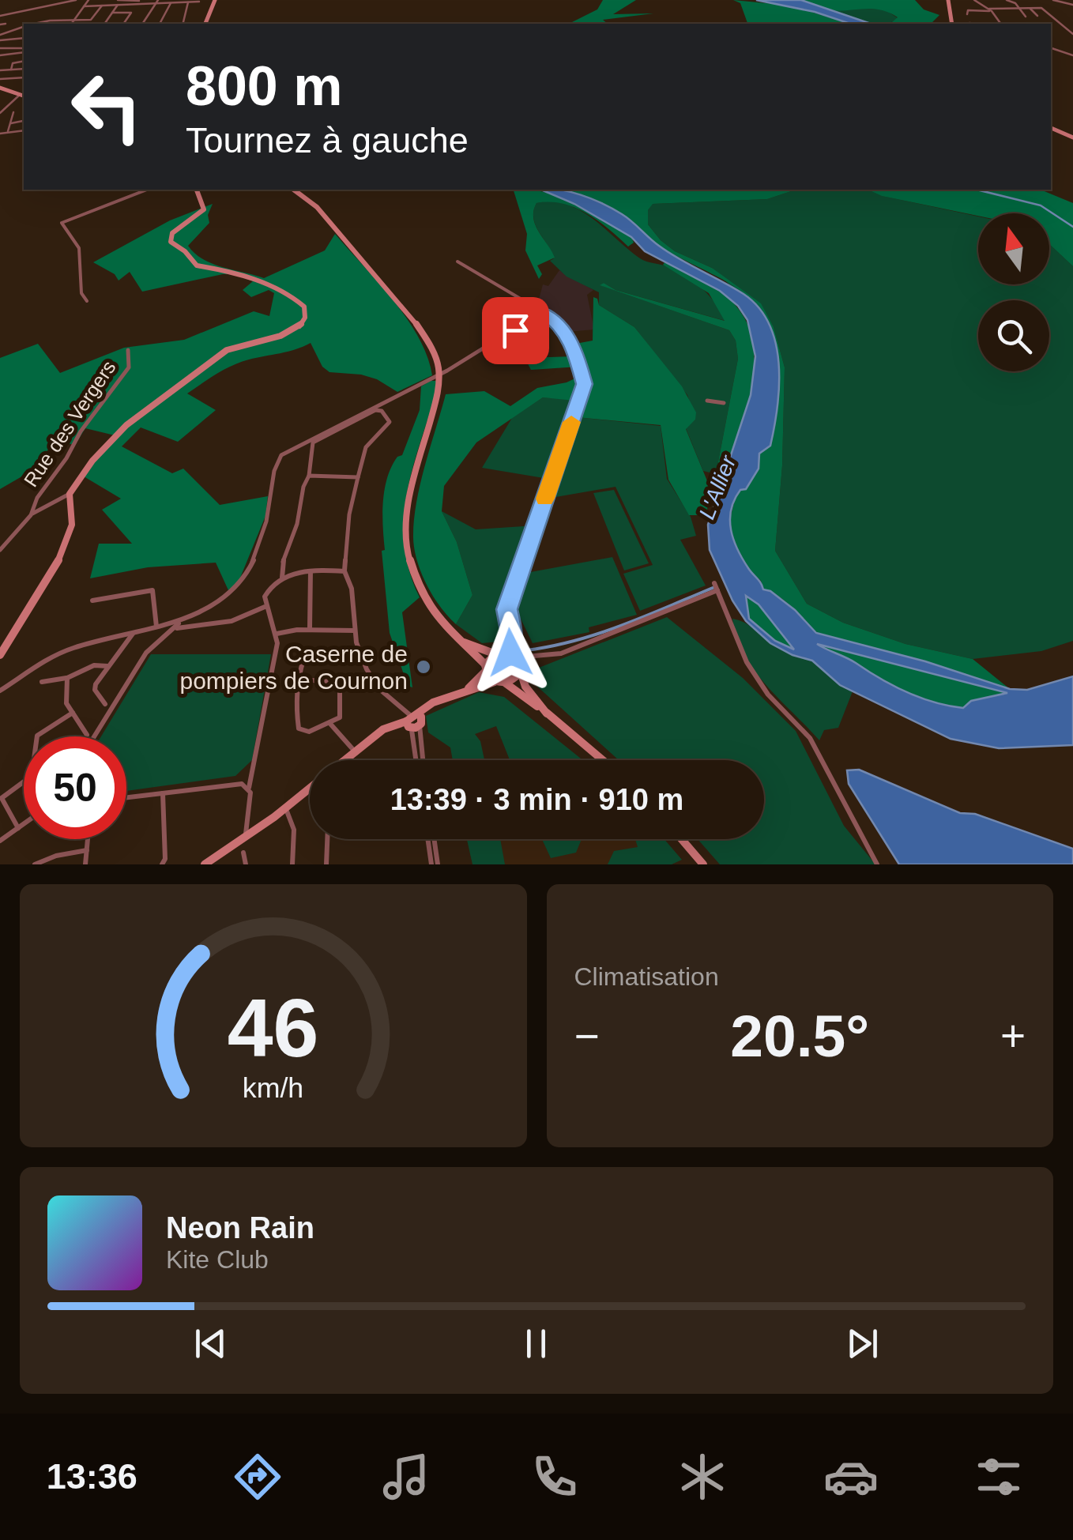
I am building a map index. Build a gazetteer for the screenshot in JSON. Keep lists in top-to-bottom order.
{
  "streets": {
    "street": ["Rue des Vergers"]
  },
  "water": ["L'Allier"],
  "places": ["Caserne de pompiers de Cournon"],
  "north": "top",
  "page": {
    "turn": ["800 m", "Tournez à gauche"],
    "limit": "50",
    "trip": "13:39 · 3 min · 910 m",
    "tile": "Climatisation",
    "heat": ["−", "20.5°", "+"],
    "song": ["Neon Rain", "Kite Club"],
    "tabs": "13:36",
    "gauge": ["46", "km/h"]
  }
}
